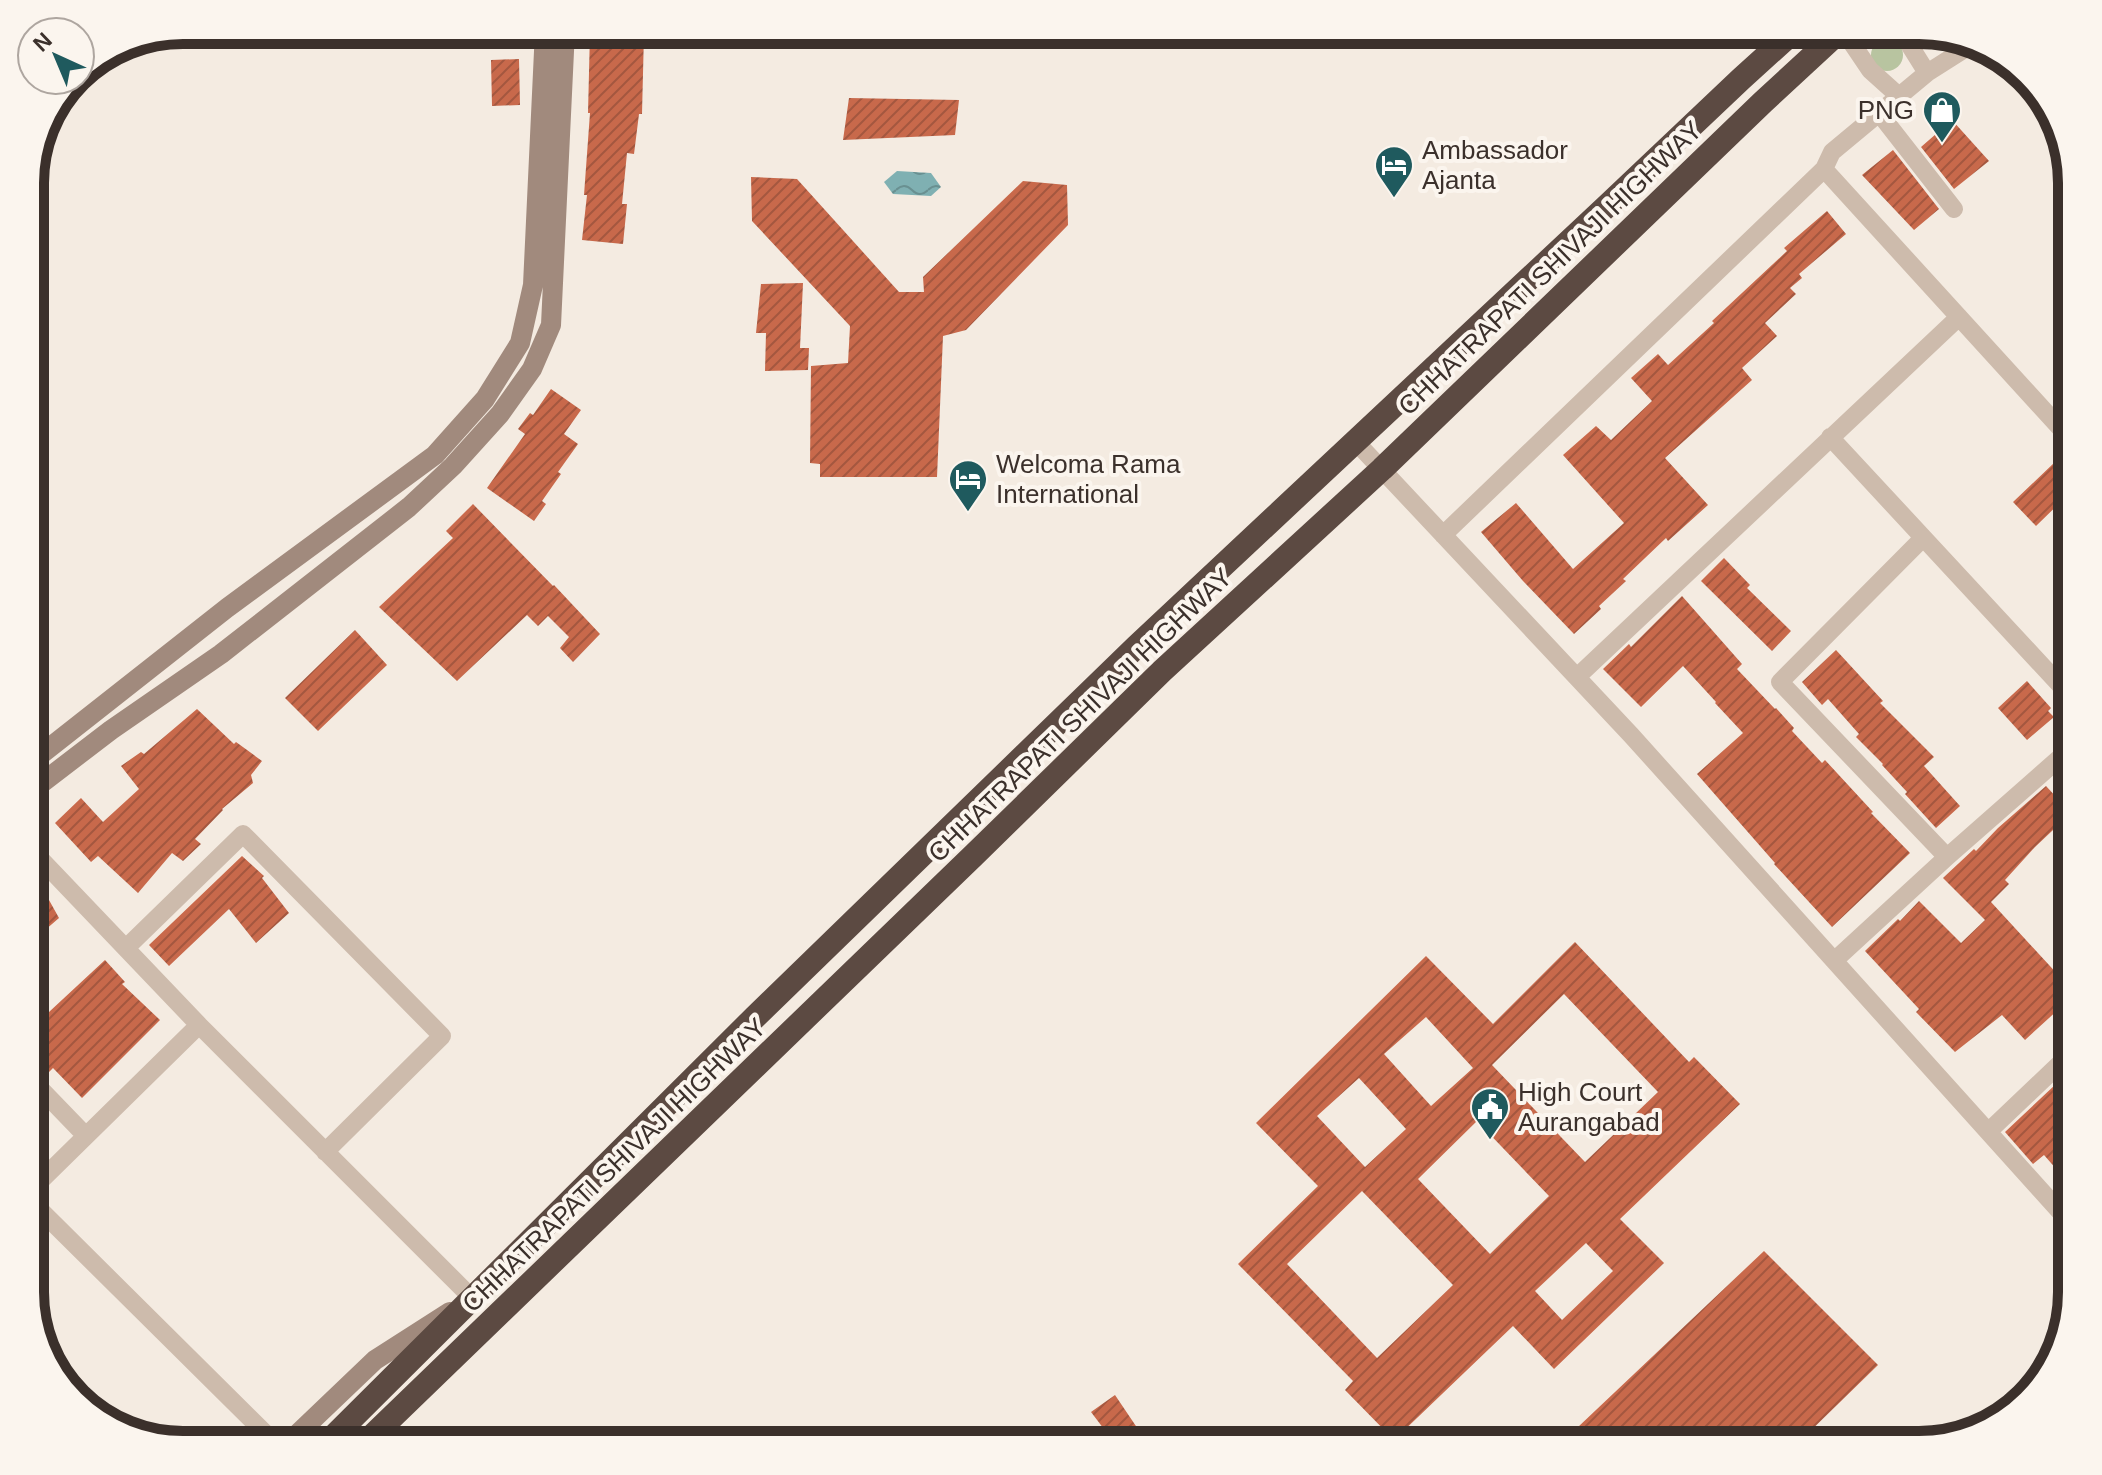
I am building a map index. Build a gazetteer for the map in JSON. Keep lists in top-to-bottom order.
{
  "streets": {
    "highway": ["CHHATRAPATI SHIVAJI HIGHWAY"]
  },
  "places": {
    "shop": ["PNG"],
    "hotel": ["Ambassador Ajanta", "Welcoma Rama International"],
    "public building": ["High Court Aurangabad"]
  },
  "north": "top left"
}
